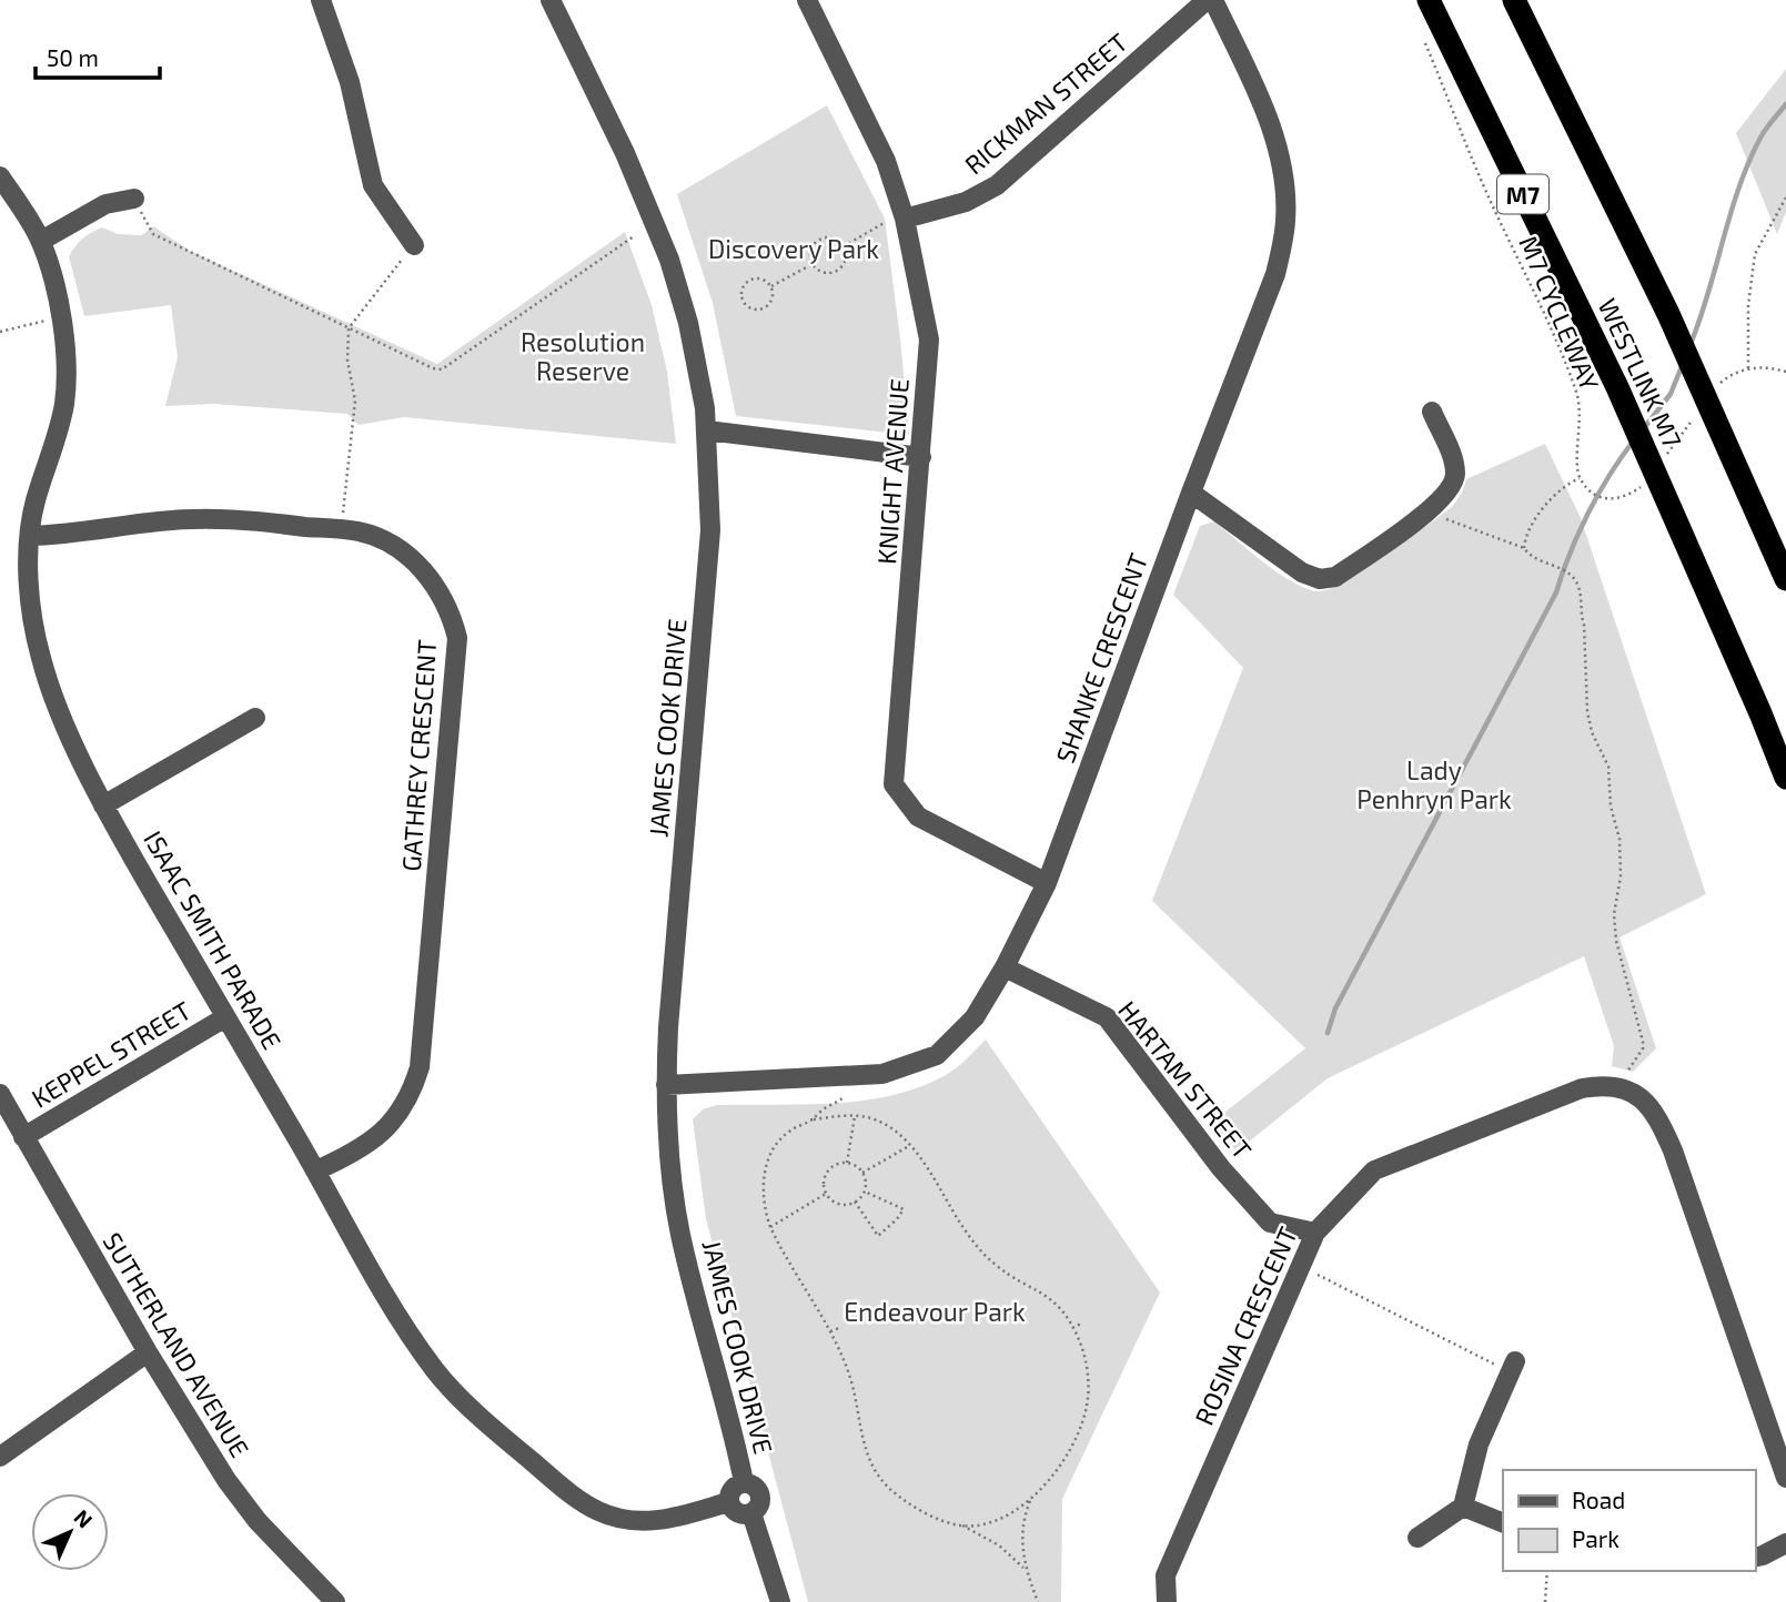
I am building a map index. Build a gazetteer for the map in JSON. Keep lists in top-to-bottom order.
{
  "streets": {
    "highway": ["M7", "WESTLINK M7"],
    "street": [
      "RICKMAN STREET",
      "KNIGHT AVENUE",
      "SHANKE CRESCENT",
      "JAMES COOK DRIVE",
      "GATHREY CRESCENT",
      "ISAAC SMITH PARADE",
      "KEPPEL STREET",
      "HARTAM STREET",
      "ROSINA CRESCENT",
      "SUTHERLAND AVENUE"
    ],
    "path": ["M7 CYCLEWAY"]
  },
  "crossings": [
    ["RICKMAN STREET", "KNIGHT AVENUE"],
    ["KNIGHT AVENUE", "SHANKE CRESCENT"],
    ["SHANKE CRESCENT", "JAMES COOK DRIVE"],
    ["SHANKE CRESCENT", "HARTAM STREET"],
    ["JAMES COOK DRIVE", "ISAAC SMITH PARADE"],
    ["GATHREY CRESCENT", "ISAAC SMITH PARADE"],
    ["ISAAC SMITH PARADE", "KEPPEL STREET"],
    ["KEPPEL STREET", "SUTHERLAND AVENUE"],
    ["HARTAM STREET", "ROSINA CRESCENT"]
  ],
  "parks": [
    "Discovery Park",
    "Resolution Reserve",
    "Lady Penhryn Park",
    "Endeavour Park"
  ],
  "legend": ["Road", "Park"],
  "scale_bar": "50 m",
  "north": "top right"
}
